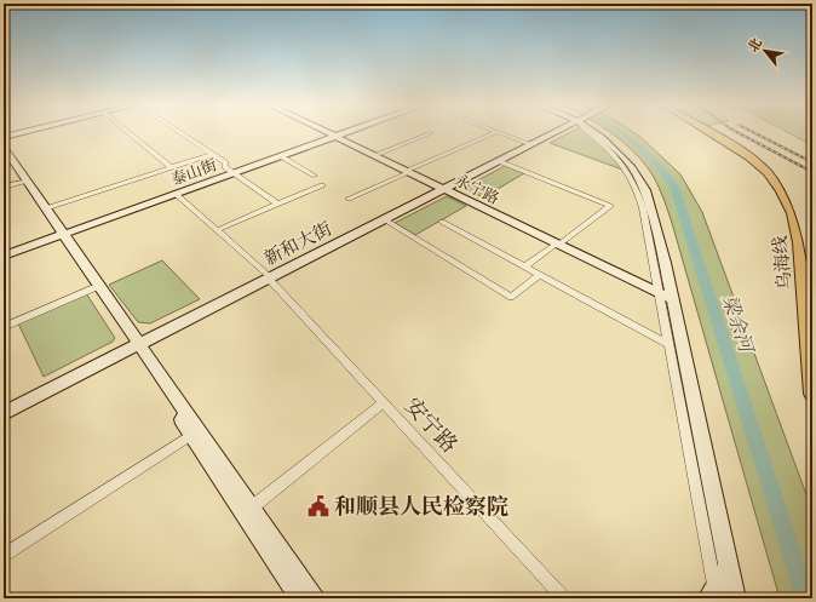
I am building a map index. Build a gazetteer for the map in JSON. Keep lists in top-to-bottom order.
{
  "streets": {
    "highway": ["乌海线"],
    "main road": ["泰山街", "永宁路", "新和大街"],
    "street": ["安宁路"]
  },
  "crossings": [
    ["泰山街", "永宁路"],
    ["泰山街", "安宁路"],
    ["永宁路", "新和大街"],
    ["新和大街", "安宁路"]
  ],
  "water": ["梁余河"],
  "places": {
    "public building": ["和顺县人民检察院"]
  },
  "north": "top left"
}
